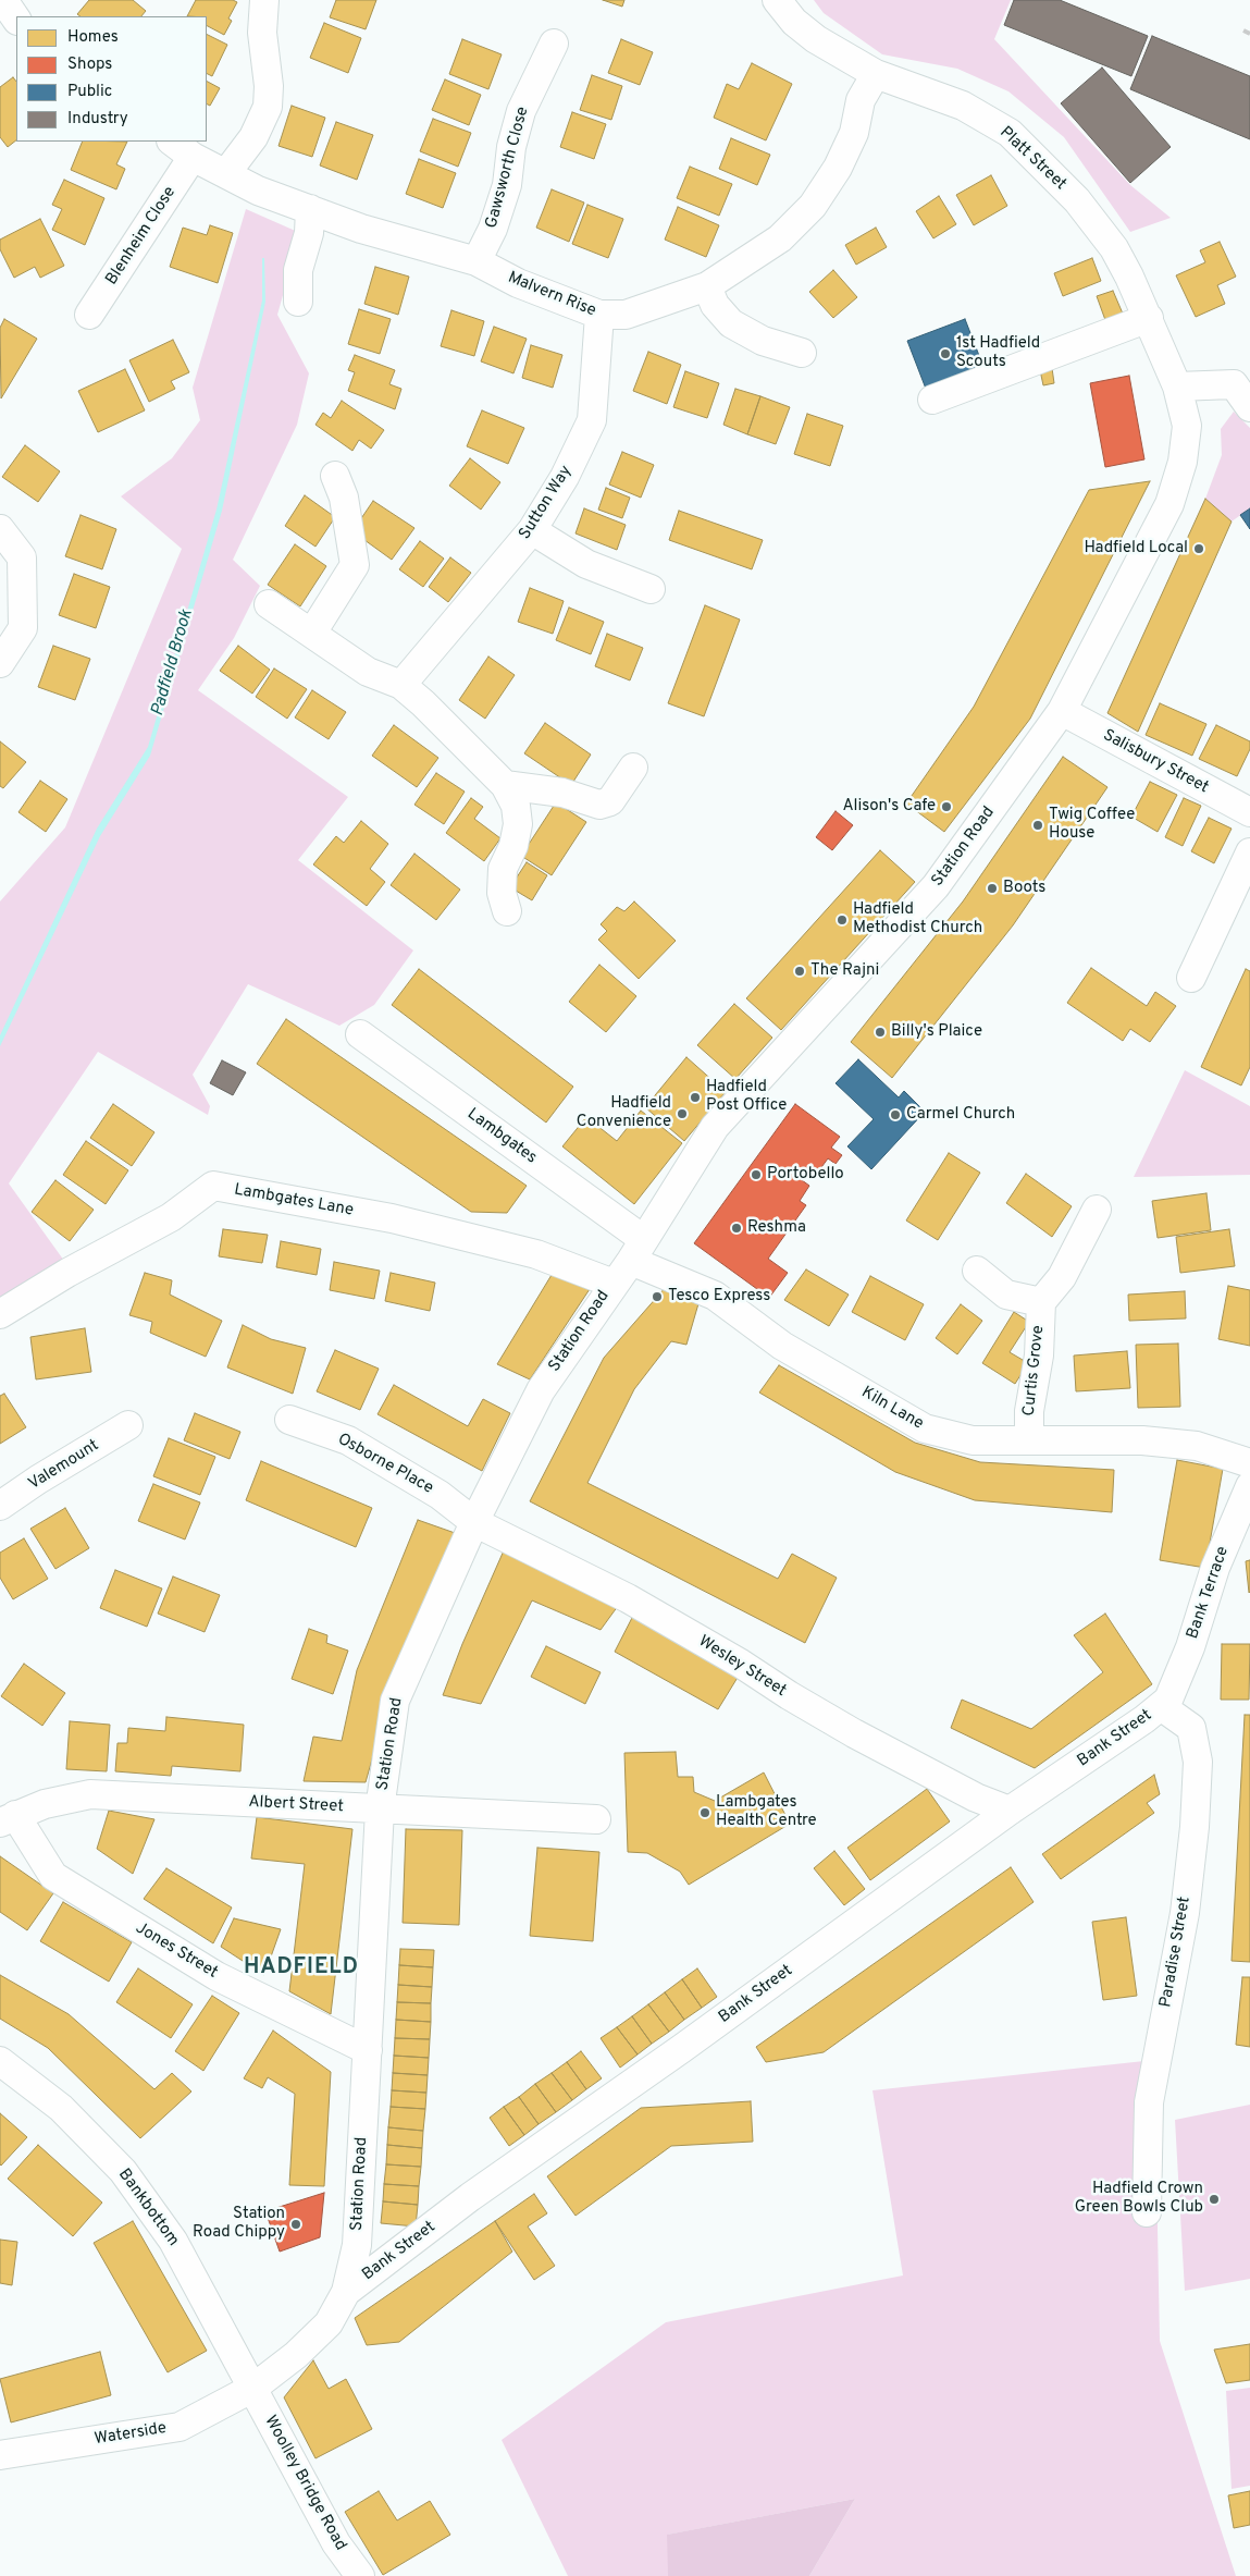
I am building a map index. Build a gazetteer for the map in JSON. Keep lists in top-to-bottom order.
{
  "streets": {
    "street": [
      "Platt Street",
      "Gawsworth Close",
      "Blenheim Close",
      "Malvern Rise",
      "Sutton Way",
      "Salisbury Street",
      "Station Road",
      "Lambgates",
      "Lambgates Lane",
      "Curtis Grove",
      "Kiln Lane",
      "Osborne Place",
      "Valemount",
      "Bank Terrace",
      "Wesley Street",
      "Bank Street",
      "Albert Street",
      "Jones Street",
      "Paradise Street",
      "Bankbottom",
      "Waterside",
      "Woolley Bridge Road"
    ]
  },
  "crossings": [
    ["Platt Street", "Malvern Rise"],
    ["Platt Street", "Station Road"],
    ["Gawsworth Close", "Malvern Rise"],
    ["Blenheim Close", "Malvern Rise"],
    ["Malvern Rise", "Sutton Way"],
    ["Salisbury Street", "Station Road"],
    ["Station Road", "Lambgates"],
    ["Station Road", "Lambgates Lane"],
    ["Station Road", "Kiln Lane"],
    ["Station Road", "Osborne Place"],
    ["Station Road", "Wesley Street"],
    ["Station Road", "Bank Street"],
    ["Station Road", "Albert Street"],
    ["Station Road", "Jones Street"],
    ["Station Road", "Bankbottom"],
    ["Station Road", "Waterside"],
    ["Station Road", "Woolley Bridge Road"],
    ["Lambgates", "Kiln Lane"],
    ["Curtis Grove", "Kiln Lane"],
    ["Osborne Place", "Wesley Street"],
    ["Bank Terrace", "Bank Street"],
    ["Bank Terrace", "Paradise Street"],
    ["Wesley Street", "Bank Street"],
    ["Bank Street", "Paradise Street"],
    ["Albert Street", "Jones Street"],
    ["Bankbottom", "Waterside"],
    ["Bankbottom", "Woolley Bridge Road"],
    ["Waterside", "Woolley Bridge Road"]
  ],
  "districts": ["HADFIELD"],
  "water": ["Padfield Brook"],
  "places": [
    "1st Hadfield Scouts",
    "Hadfield Local",
    "Alison's Cafe",
    "Twig Coffee House",
    "Boots",
    "Hadfield Methodist Church",
    "The Rajni",
    "Billy's Plaice",
    "Hadfield Post Office",
    "Hadfield Convenience",
    "Carmel Church",
    "Portobello",
    "Reshma",
    "Tesco Express",
    "Lambgates Health Centre",
    "Hadfield Crown Green Bowls Club",
    "Station Road Chippy"
  ],
  "legend": [
    "Homes",
    "Shops",
    "Public",
    "Industry"
  ]
}
